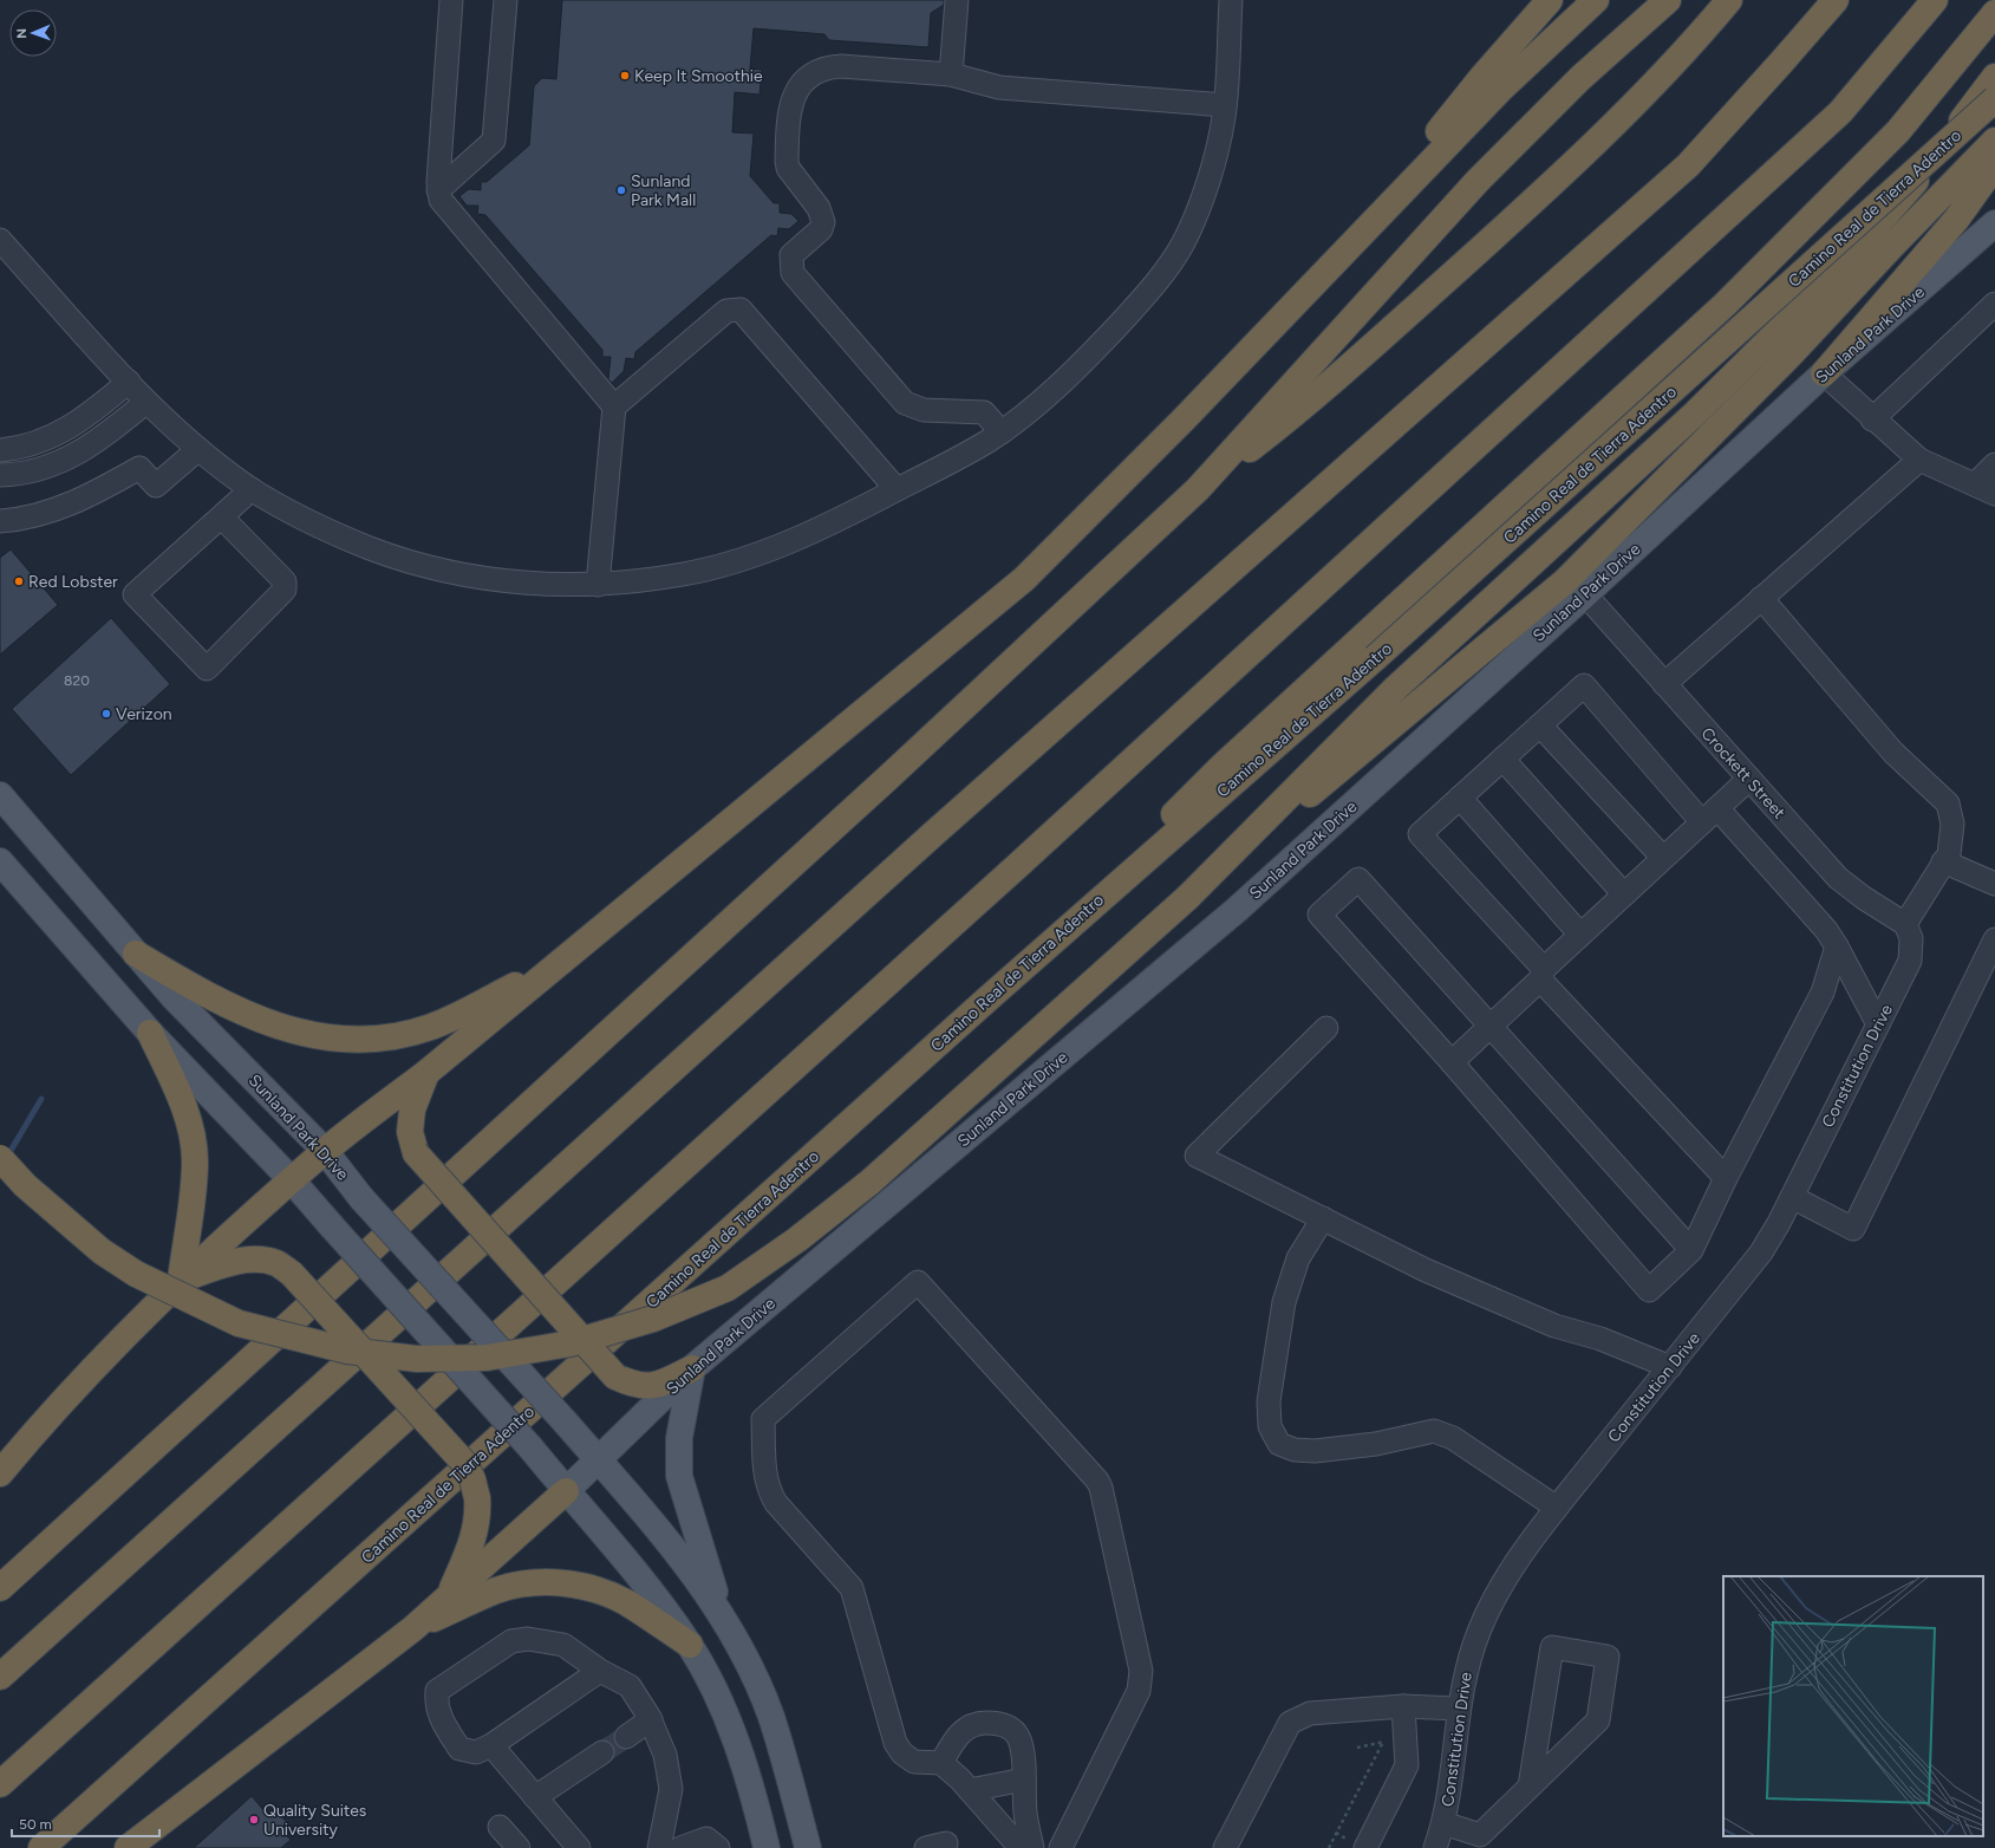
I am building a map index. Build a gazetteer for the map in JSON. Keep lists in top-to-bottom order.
{
  "streets": {
    "highway": ["Camino Real de Tierra Adentro"],
    "main road": ["Sunland Park Drive"],
    "street": ["Crockett Street", "Constitution Drive"]
  },
  "crossings": [
    ["Sunland Park Drive", "Crockett Street"],
    ["Crockett Street", "Constitution Drive"]
  ],
  "places": [
    "Keep It Smoothie",
    "Sunland Park Mall",
    "Red Lobster",
    "Verizon",
    "Quality Suites University"
  ],
  "house_numbers": ["820"],
  "scale_bar": "50 m",
  "north": "left"
}
